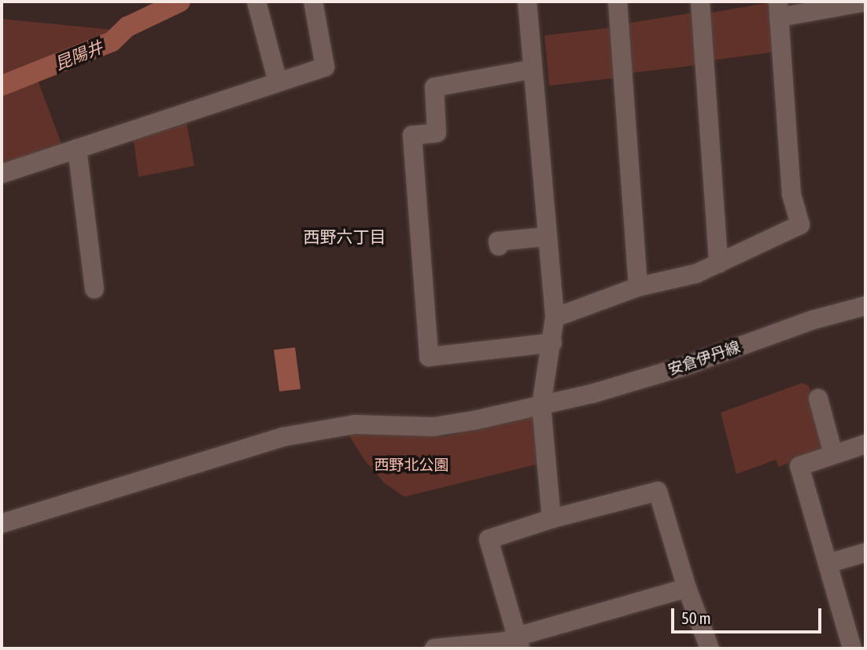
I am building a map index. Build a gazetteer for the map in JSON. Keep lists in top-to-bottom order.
{
  "streets": {
    "street": ["安倉伊丹線"]
  },
  "districts": ["西野六丁目"],
  "water": ["昆陽井"],
  "parks": ["西野北公園"],
  "scale_bar": "50 m"
}
